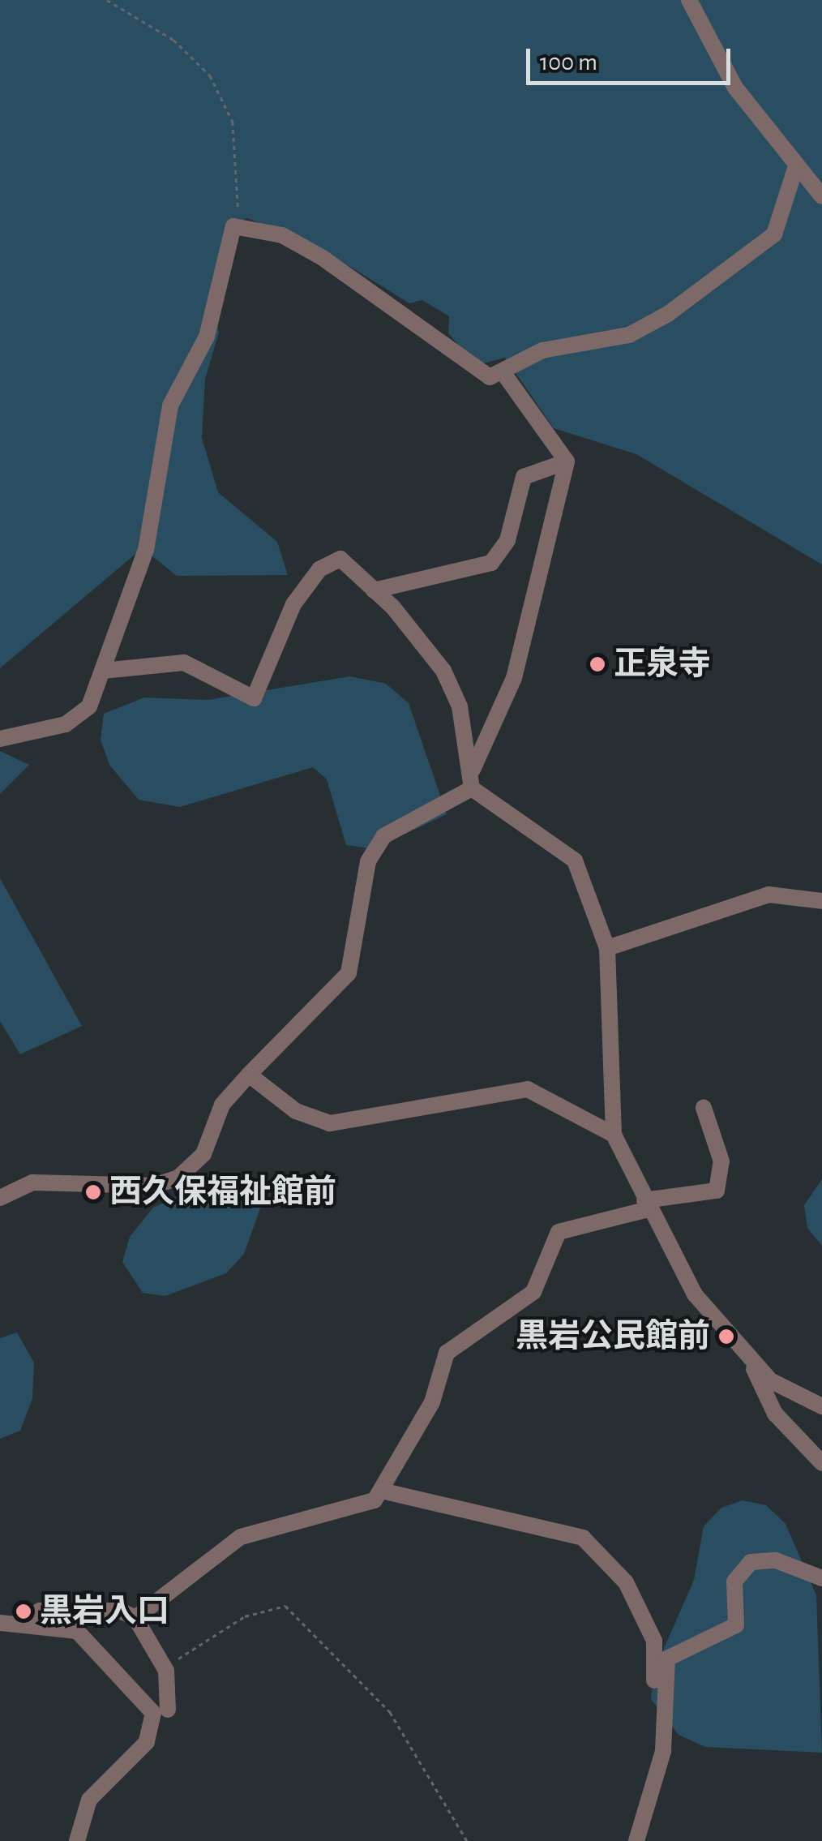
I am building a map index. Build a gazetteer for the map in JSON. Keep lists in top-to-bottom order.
{
  "places": [
    "正泉寺",
    "西久保福祉館前",
    "黒岩公民館前",
    "黒岩入口"
  ],
  "scale_bar": "100 m"
}
